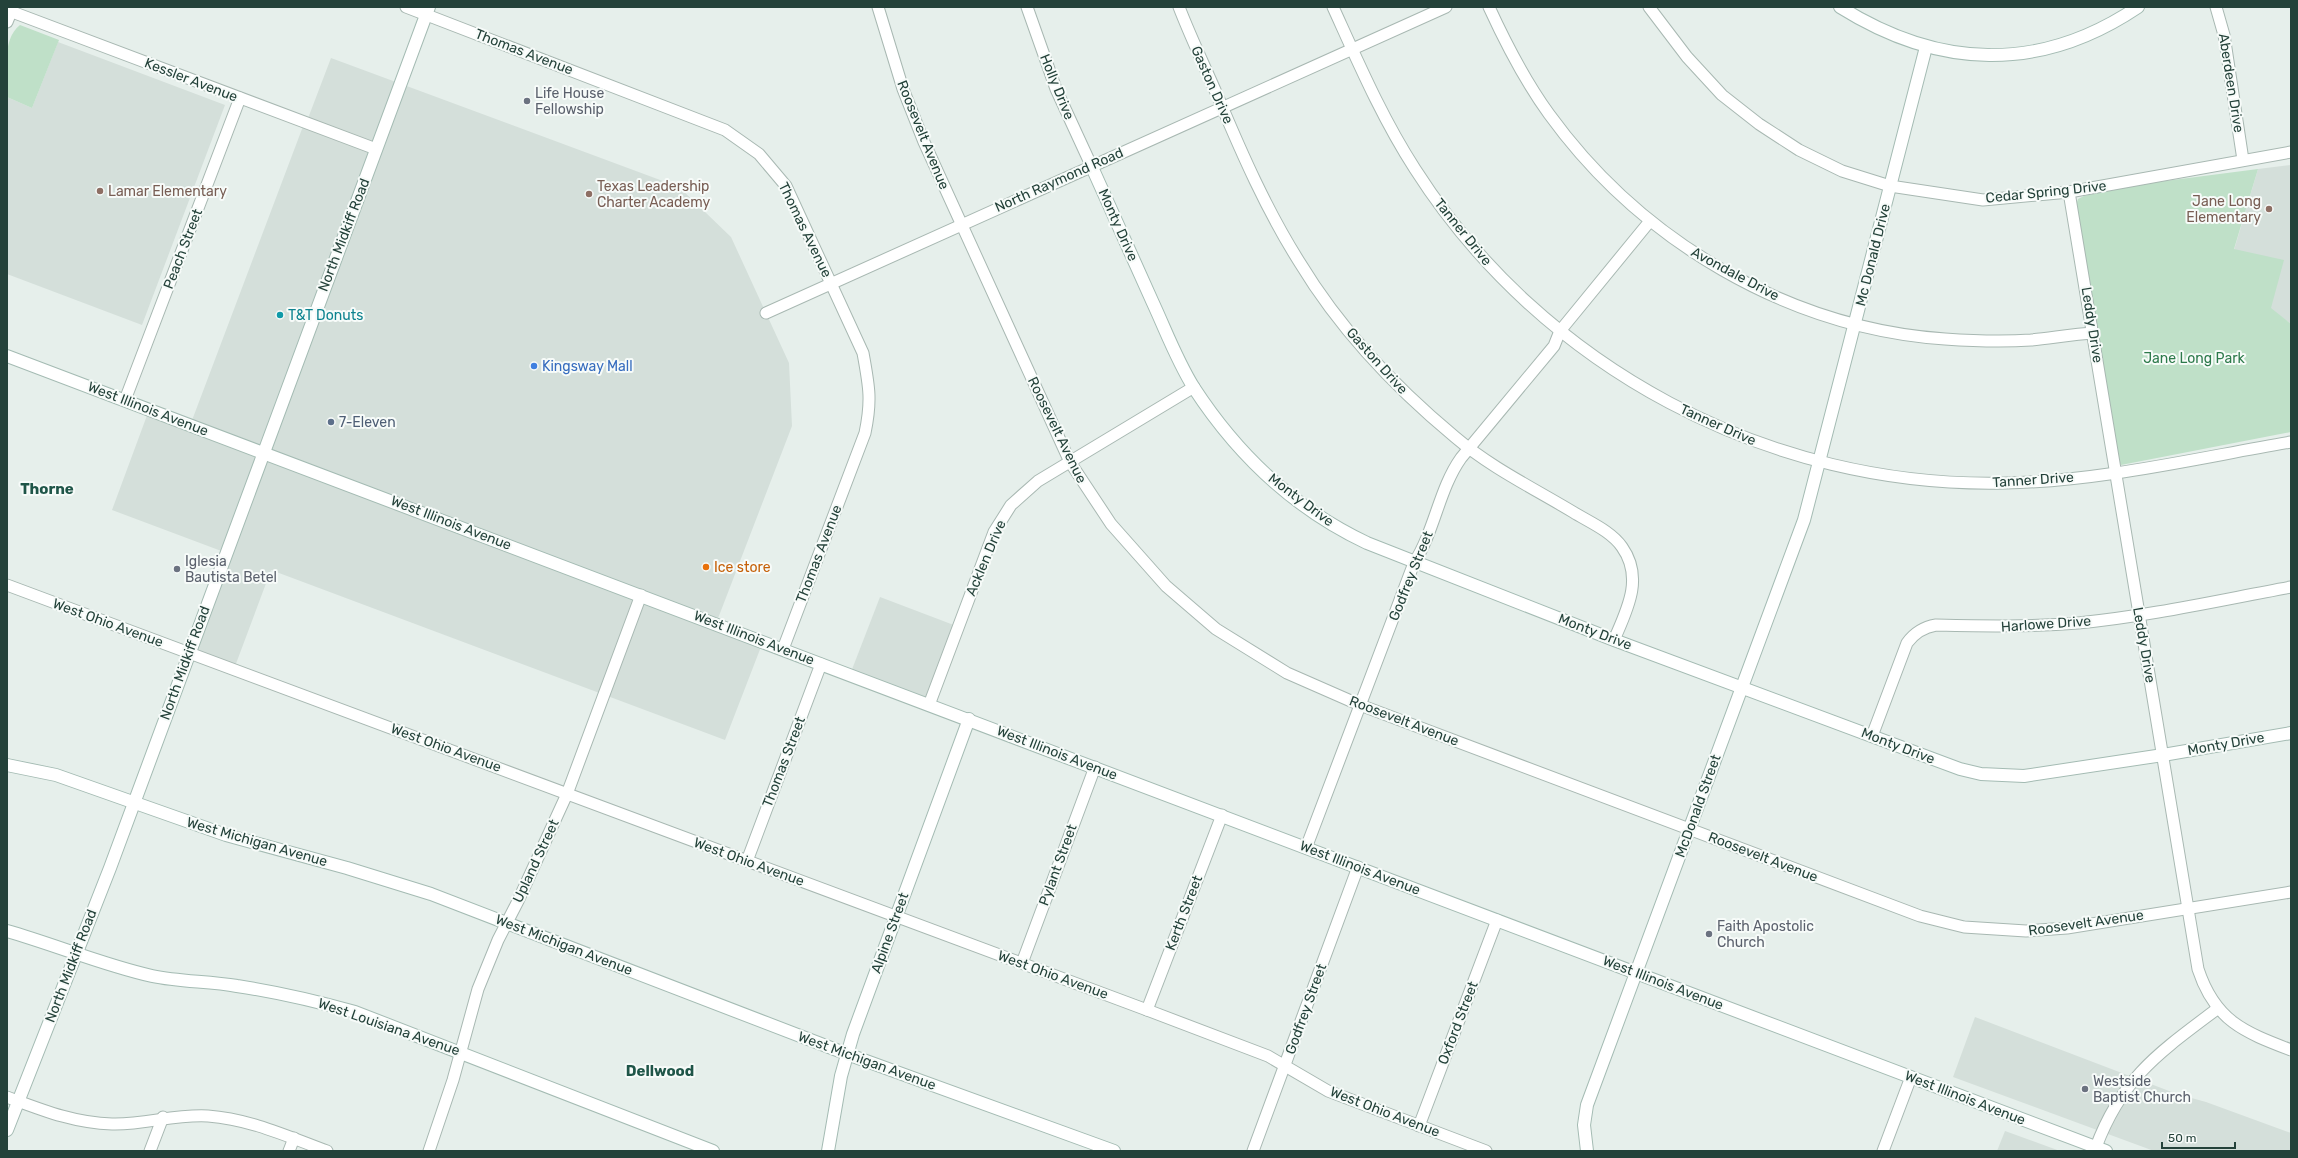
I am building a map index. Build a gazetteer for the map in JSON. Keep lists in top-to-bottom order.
{
  "streets": {
    "street": [
      "Thomas Avenue",
      "Kessler Avenue",
      "Aberdeen Drive",
      "Gaston Drive",
      "Holly Drive",
      "Roosevelt Avenue",
      "North Raymond Road",
      "Cedar Spring Drive",
      "Monty Drive",
      "Tanner Drive",
      "North Midkiff Road",
      "Peach Street",
      "Mc Donald Drive",
      "Avondale Drive",
      "Leddy Drive",
      "West Illinois Avenue",
      "Acklen Drive",
      "Godfrey Street",
      "West Ohio Avenue",
      "Harlowe Drive",
      "Thomas Street",
      "McDonald Street",
      "West Michigan Avenue",
      "Upland Street",
      "Pylant Street",
      "Kerth Street",
      "Alpine Street",
      "Oxford Street",
      "West Louisiana Avenue"
    ]
  },
  "crossings": [
    ["Thomas Avenue", "North Raymond Road"],
    ["Thomas Avenue", "North Midkiff Road"],
    ["Thomas Avenue", "West Illinois Avenue"],
    ["Kessler Avenue", "North Midkiff Road"],
    ["Kessler Avenue", "Peach Street"],
    ["Aberdeen Drive", "Cedar Spring Drive"],
    ["Gaston Drive", "North Raymond Road"],
    ["Gaston Drive", "Monty Drive"],
    ["Gaston Drive", "Godfrey Street"],
    ["Holly Drive", "North Raymond Road"],
    ["Holly Drive", "Monty Drive"],
    ["Roosevelt Avenue", "North Raymond Road"],
    ["Roosevelt Avenue", "Leddy Drive"],
    ["Roosevelt Avenue", "Acklen Drive"],
    ["Roosevelt Avenue", "Godfrey Street"],
    ["Roosevelt Avenue", "McDonald Street"],
    ["North Raymond Road", "Monty Drive"],
    ["North Raymond Road", "Tanner Drive"],
    ["Cedar Spring Drive", "Mc Donald Drive"],
    ["Cedar Spring Drive", "Leddy Drive"],
    ["Monty Drive", "Leddy Drive"],
    ["Monty Drive", "Acklen Drive"],
    ["Monty Drive", "Godfrey Street"],
    ["Monty Drive", "Harlowe Drive"],
    ["Monty Drive", "McDonald Street"],
    ["Tanner Drive", "Mc Donald Drive"],
    ["Tanner Drive", "Leddy Drive"],
    ["Tanner Drive", "Godfrey Street"],
    ["Tanner Drive", "McDonald Street"],
    ["North Midkiff Road", "West Illinois Avenue"],
    ["North Midkiff Road", "West Ohio Avenue"],
    ["North Midkiff Road", "West Michigan Avenue"],
    ["North Midkiff Road", "West Louisiana Avenue"],
    ["Peach Street", "West Illinois Avenue"],
    ["Mc Donald Drive", "Avondale Drive"],
    ["Mc Donald Drive", "McDonald Street"],
    ["Avondale Drive", "Leddy Drive"],
    ["Leddy Drive", "Harlowe Drive"],
    ["West Illinois Avenue", "Acklen Drive"],
    ["West Illinois Avenue", "Godfrey Street"],
    ["West Illinois Avenue", "Thomas Street"],
    ["West Illinois Avenue", "McDonald Street"],
    ["West Illinois Avenue", "Upland Street"],
    ["West Illinois Avenue", "Pylant Street"],
    ["West Illinois Avenue", "Kerth Street"],
    ["West Illinois Avenue", "Alpine Street"],
    ["West Illinois Avenue", "Oxford Street"],
    ["Godfrey Street", "West Ohio Avenue"],
    ["West Ohio Avenue", "Thomas Street"],
    ["West Ohio Avenue", "Upland Street"],
    ["West Ohio Avenue", "Pylant Street"],
    ["West Ohio Avenue", "Kerth Street"],
    ["West Ohio Avenue", "Alpine Street"],
    ["West Ohio Avenue", "Oxford Street"],
    ["West Michigan Avenue", "Upland Street"],
    ["West Michigan Avenue", "Alpine Street"],
    ["Upland Street", "West Louisiana Avenue"]
  ],
  "districts": ["Thorne", "Dellwood"],
  "parks": ["Jane Long Park"],
  "places": [
    "Life House Fellowship",
    "Lamar Elementary",
    "Texas Leadership Charter Academy",
    "Jane Long Elementary",
    "T&T Donuts",
    "Kingsway Mall",
    "7-Eleven",
    "Ice store",
    "Iglesia Bautista Betel",
    "Faith Apostolic Church",
    "Westside Baptist Church"
  ],
  "scale_bar": "50 m"
}
